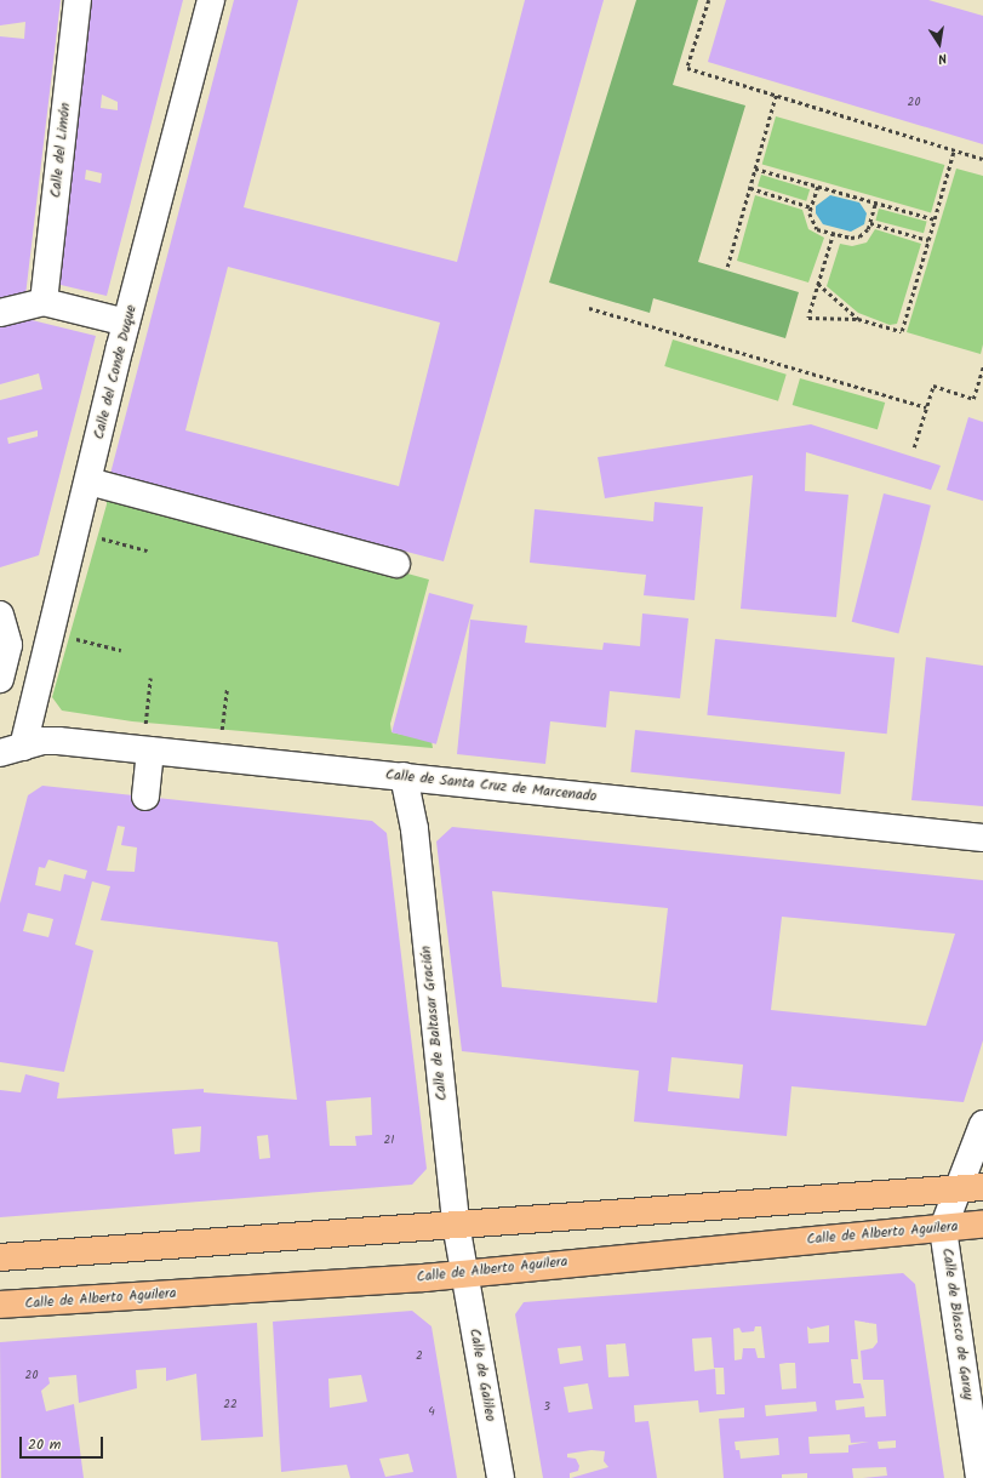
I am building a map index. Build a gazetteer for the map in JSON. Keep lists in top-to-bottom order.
{
  "streets": {
    "main road": ["Calle de Alberto Aguilera"],
    "street": [
      "Calle del Limón",
      "Calle del Conde Duque",
      "Calle de Santa Cruz de Marcenado",
      "Calle de Baltasar Gracián",
      "Calle de Blasco de Garay",
      "Calle de Galileo"
    ]
  },
  "crossings": [
    ["Calle del Conde Duque", "Calle de Santa Cruz de Marcenado"],
    ["Calle de Santa Cruz de Marcenado", "Calle de Baltasar Gracián"],
    ["Calle de Baltasar Gracián", "Calle de Alberto Aguilera"],
    ["Calle de Baltasar Gracián", "Calle de Galileo"],
    ["Calle de Alberto Aguilera", "Calle de Blasco de Garay"],
    ["Calle de Alberto Aguilera", "Calle de Galileo"]
  ],
  "house_numbers": [
    "20",
    "21",
    "2",
    "20",
    "22",
    "3",
    "4"
  ],
  "scale_bar": "20 m",
  "north": "bottom"
}
